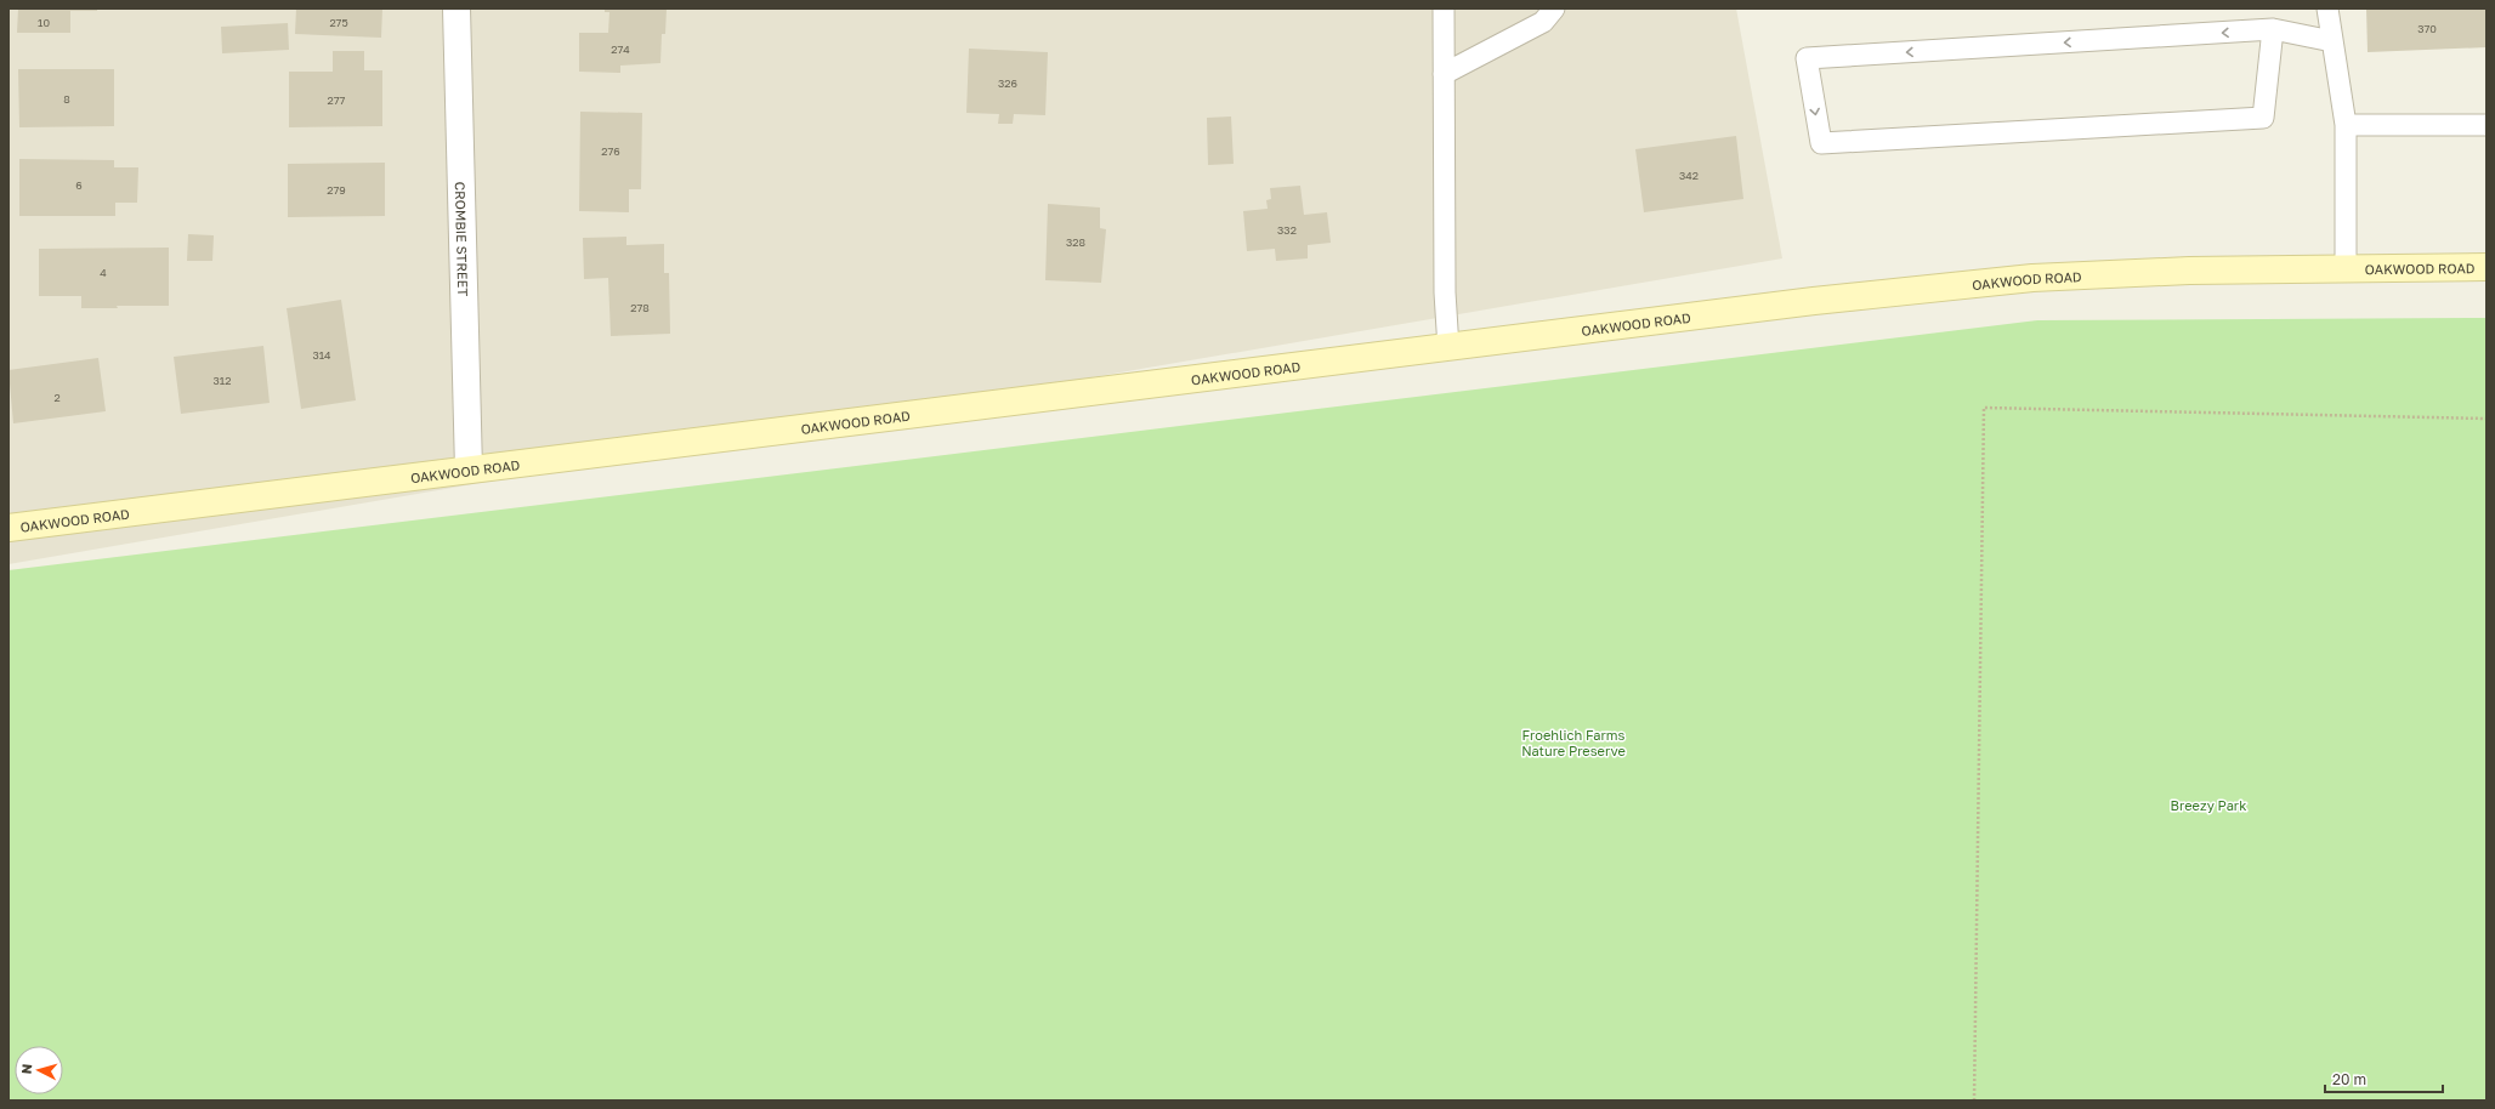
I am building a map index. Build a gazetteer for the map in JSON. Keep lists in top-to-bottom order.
{
  "streets": {
    "main road": ["OAKWOOD ROAD"],
    "street": ["CROMBIE STREET"]
  },
  "crossings": [
    ["CROMBIE STREET", "OAKWOOD ROAD"]
  ],
  "parks": ["Froehlich Farms Nature Preserve", "Breezy Park"],
  "house_numbers": [
    "10",
    "275",
    "370",
    "274",
    "326",
    "8",
    "277",
    "276",
    "342",
    "6",
    "279",
    "332",
    "328",
    "4",
    "278",
    "314",
    "312",
    "2"
  ],
  "scale_bar": "20 m",
  "north": "left"
}
